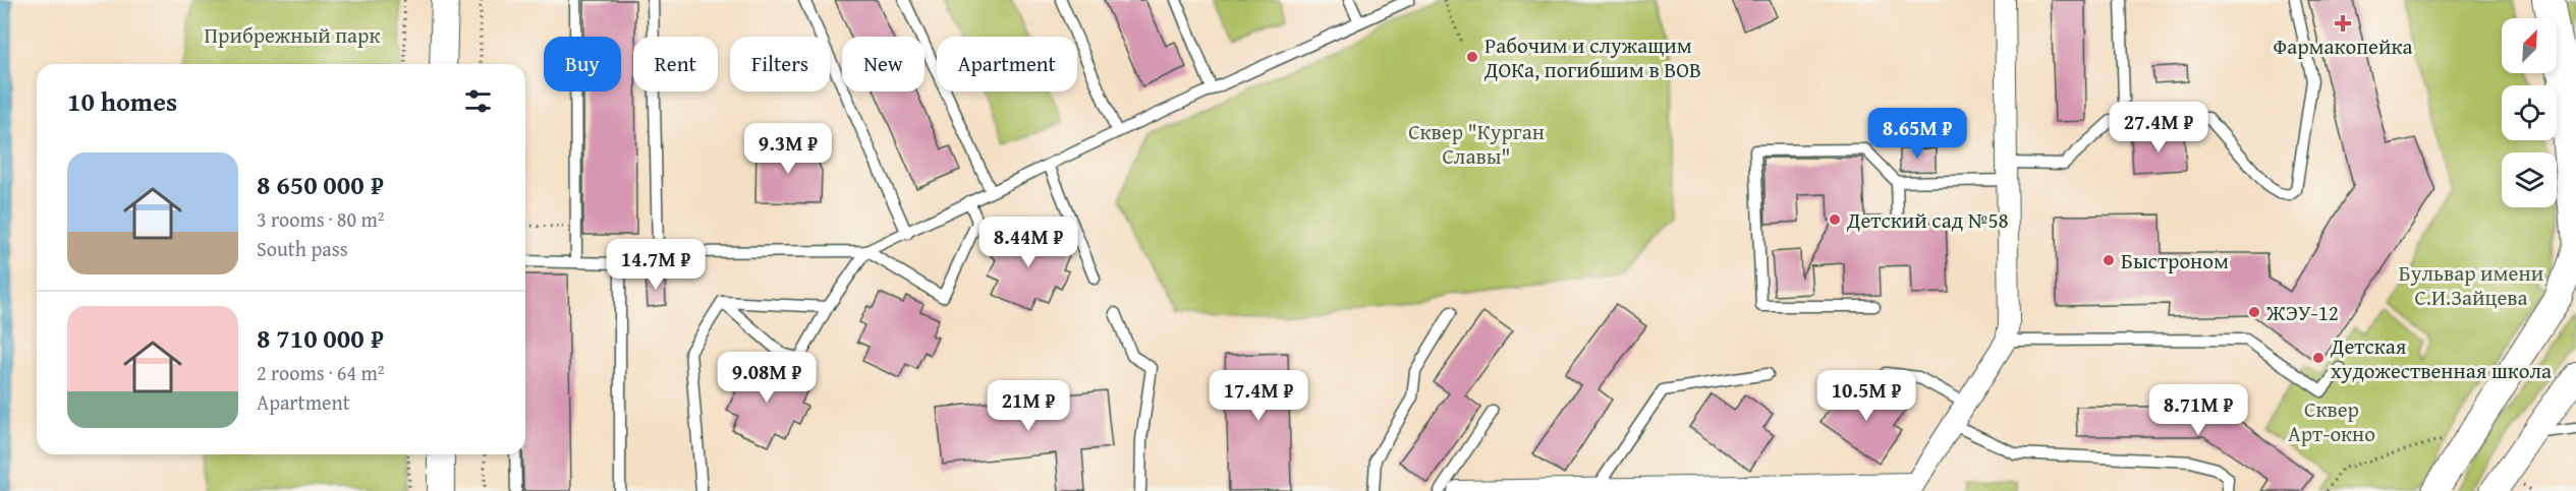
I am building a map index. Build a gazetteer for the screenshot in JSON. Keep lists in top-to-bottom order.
{
  "parks": [
    "Прибрежный парк",
    "Сквер \"Курган Славы\"",
    "Бульвар имени С.И.Зайцева",
    "Сквер Арт-окно"
  ],
  "places": {
    "health": ["Фармакопейка"],
    "other": [
      "Рабочим и служащим ДОКа, погибшим в ВОВ",
      "Детский сад №58",
      "Быстроном",
      "ЖЭУ-12",
      "Детская художественная школа"
    ]
  },
  "north": "top right",
  "page": {
    "chip": [
      "Buy",
      "Rent",
      "Filters",
      "New",
      "Apartment"
    ],
    "heading": "10 homes",
    "price": [
      "27.4M ₽",
      "8.65M ₽",
      "9.3M ₽",
      "8.44M ₽",
      "14.7M ₽",
      "9.08M ₽",
      "17.4M ₽",
      "10.5M ₽",
      "21M ₽",
      "8.71M ₽"
    ],
    "list": [
      {
        "name": "8 650 000 ₽",
        "note": "3 rooms · 80 m² · South pass"
      },
      {
        "name": "8 710 000 ₽",
        "note": "2 rooms · 64 m² · Apartment"
      }
    ]
  }
}
